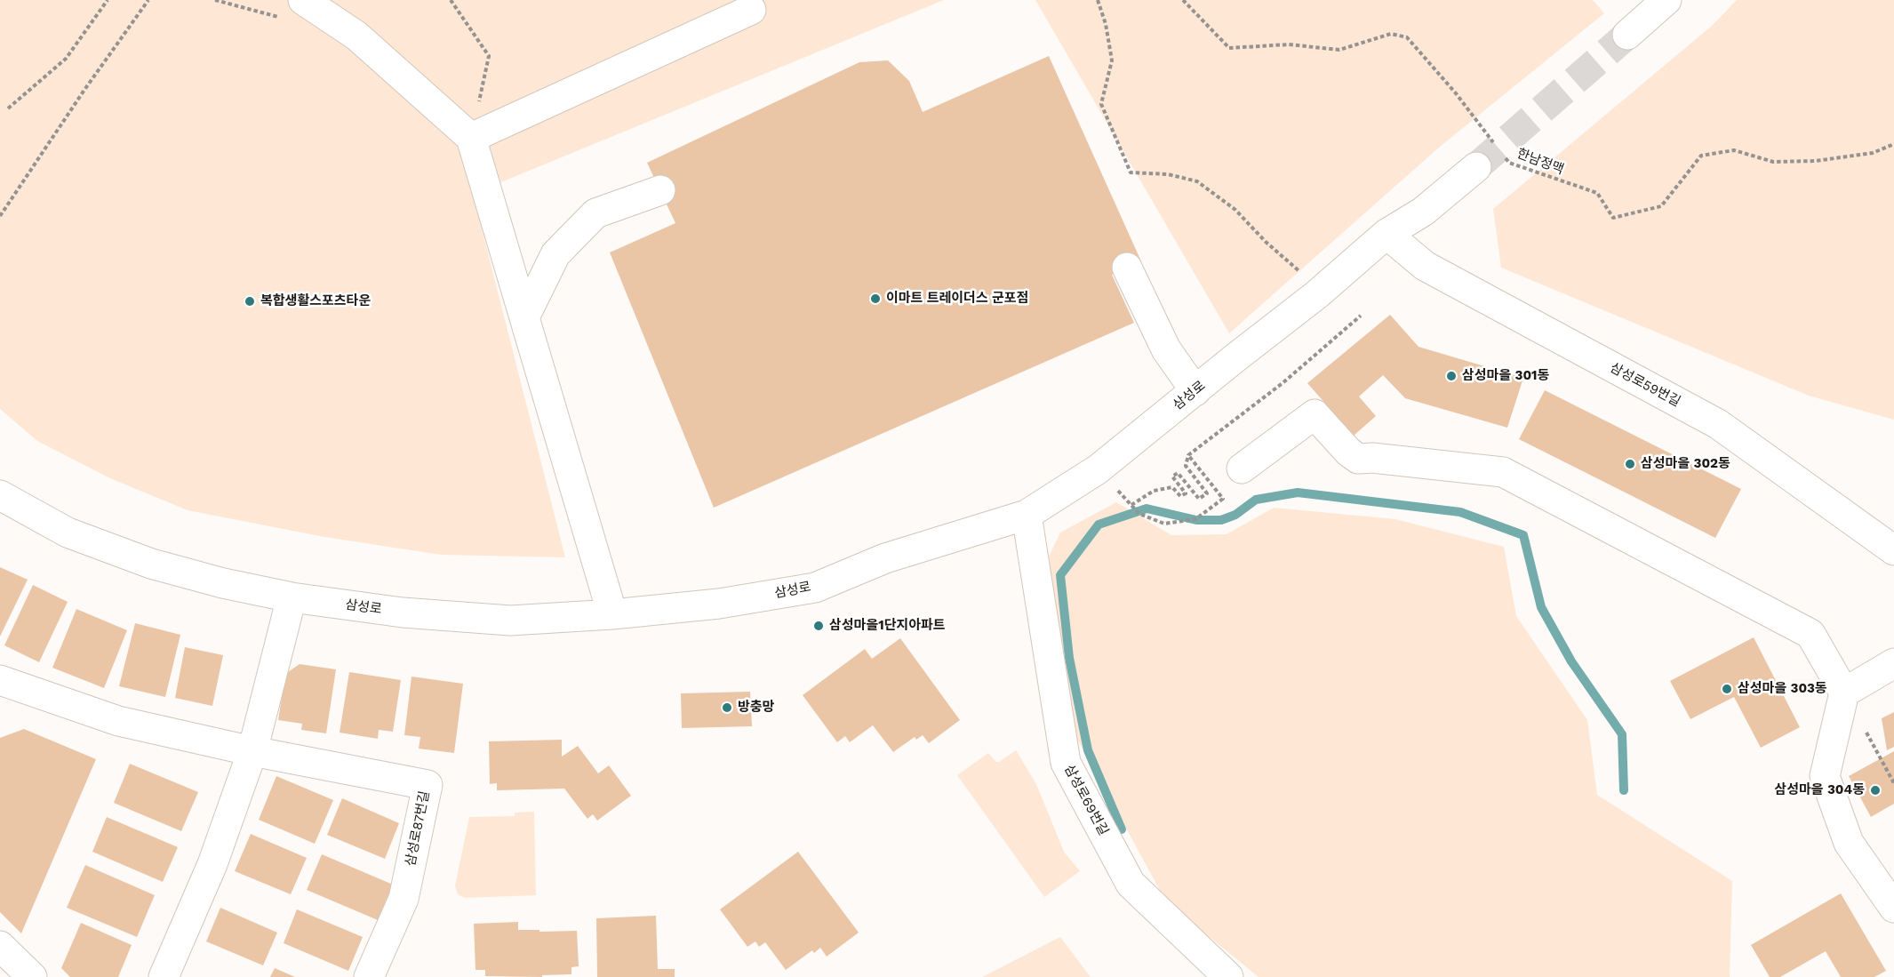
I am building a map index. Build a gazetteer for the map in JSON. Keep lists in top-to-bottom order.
{
  "streets": {
    "street": [
      "삼성로59번길",
      "삼성로",
      "삼성로69번길",
      "삼성로87번길"
    ],
    "path": ["한남정맥"]
  },
  "crossings": [
    ["삼성로59번길", "삼성로"],
    ["삼성로", "삼성로69번길"]
  ],
  "places": [
    "이마트 트레이더스 군포점",
    "복합생활스포츠타운",
    "삼성마을 301동",
    "삼성마을 302동",
    "삼성마을1단지아파트",
    "삼성마을 303동",
    "방충망",
    "삼성마을 304동"
  ]
}
